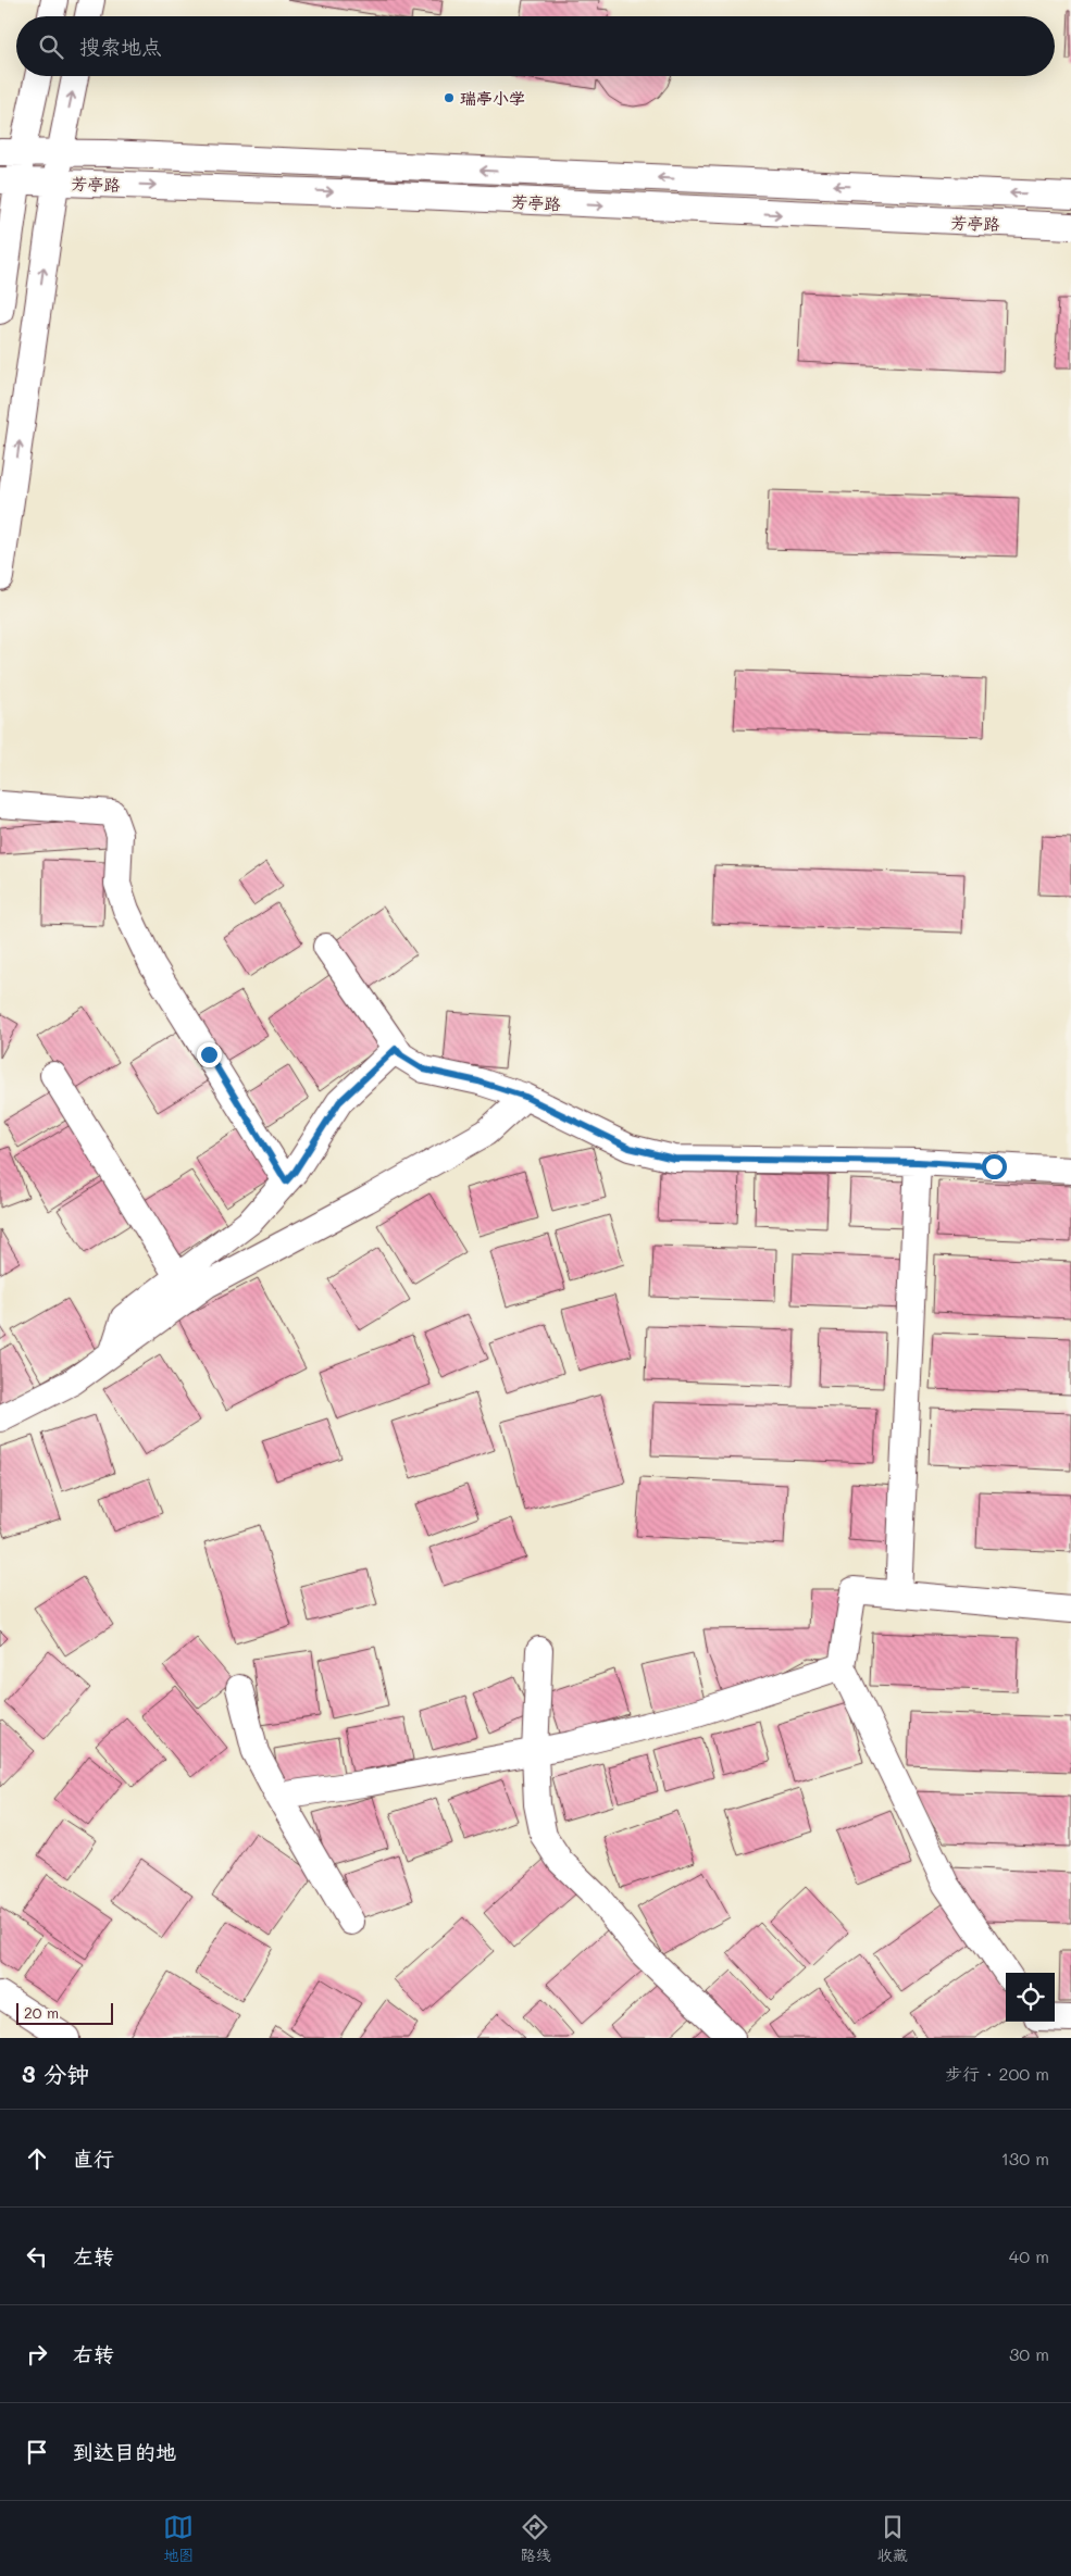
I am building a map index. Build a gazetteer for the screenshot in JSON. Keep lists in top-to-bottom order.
{
  "streets": {
    "street": ["芳亭路"]
  },
  "places": ["瑞亭小学"],
  "scale_bar": "20 m",
  "page": {
    "search": "搜索地点",
    "scale": "20 m",
    "heading": ["3 分钟", "步行 · 200 m"],
    "list": [
      ["直行", "130 m"],
      ["左转", "40 m"],
      ["右转", "30 m"],
      "到达目的地"
    ],
    "nav": ["地图", "路线", "收藏"]
  }
}
